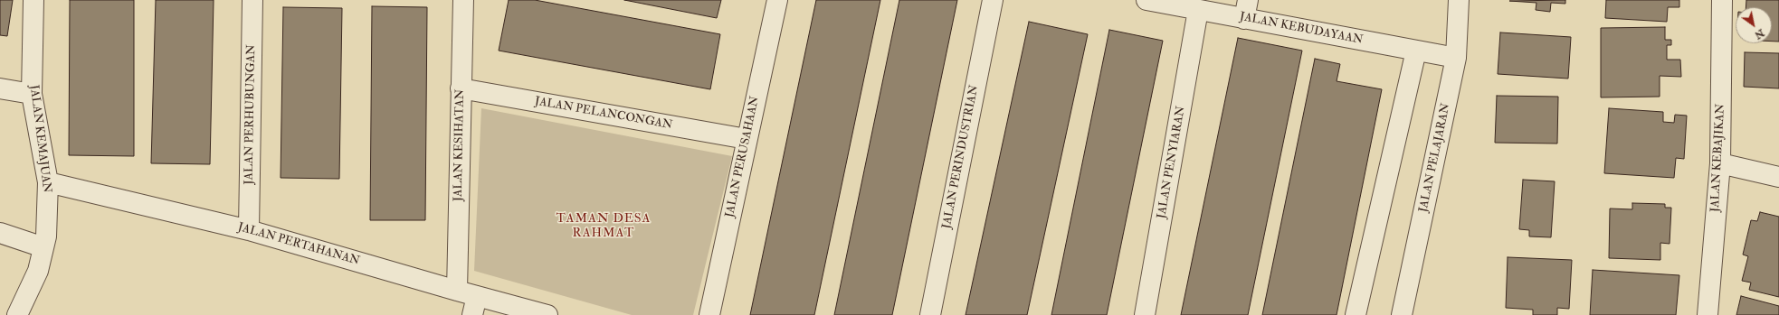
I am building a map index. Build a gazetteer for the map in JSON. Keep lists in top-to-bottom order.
{
  "streets": {
    "street": [
      "JALAN KEBUDAYAAN",
      "JALAN PELANCONGAN",
      "JALAN PERHUBUNGAN",
      "JALAN KEMAJUAN",
      "JALAN KESIHATAN",
      "JALAN PERUSAHAAN",
      "JALAN PERINDUSTRIAN",
      "JALAN PELAJARAN",
      "JALAN KEBAJIKAN",
      "JALAN PENYIARAN",
      "JALAN PERTAHANAN"
    ]
  },
  "crossings": [
    ["JALAN KEBUDAYAAN", "JALAN PELAJARAN"],
    ["JALAN KEBUDAYAAN", "JALAN PENYIARAN"],
    ["JALAN PELANCONGAN", "JALAN KESIHATAN"],
    ["JALAN PELANCONGAN", "JALAN PERUSAHAAN"],
    ["JALAN PERHUBUNGAN", "JALAN PERTAHANAN"],
    ["JALAN KEMAJUAN", "JALAN PERTAHANAN"],
    ["JALAN KESIHATAN", "JALAN PERTAHANAN"]
  ],
  "districts": ["TAMAN DESA RAHMAT"],
  "north": "bottom right"
}
